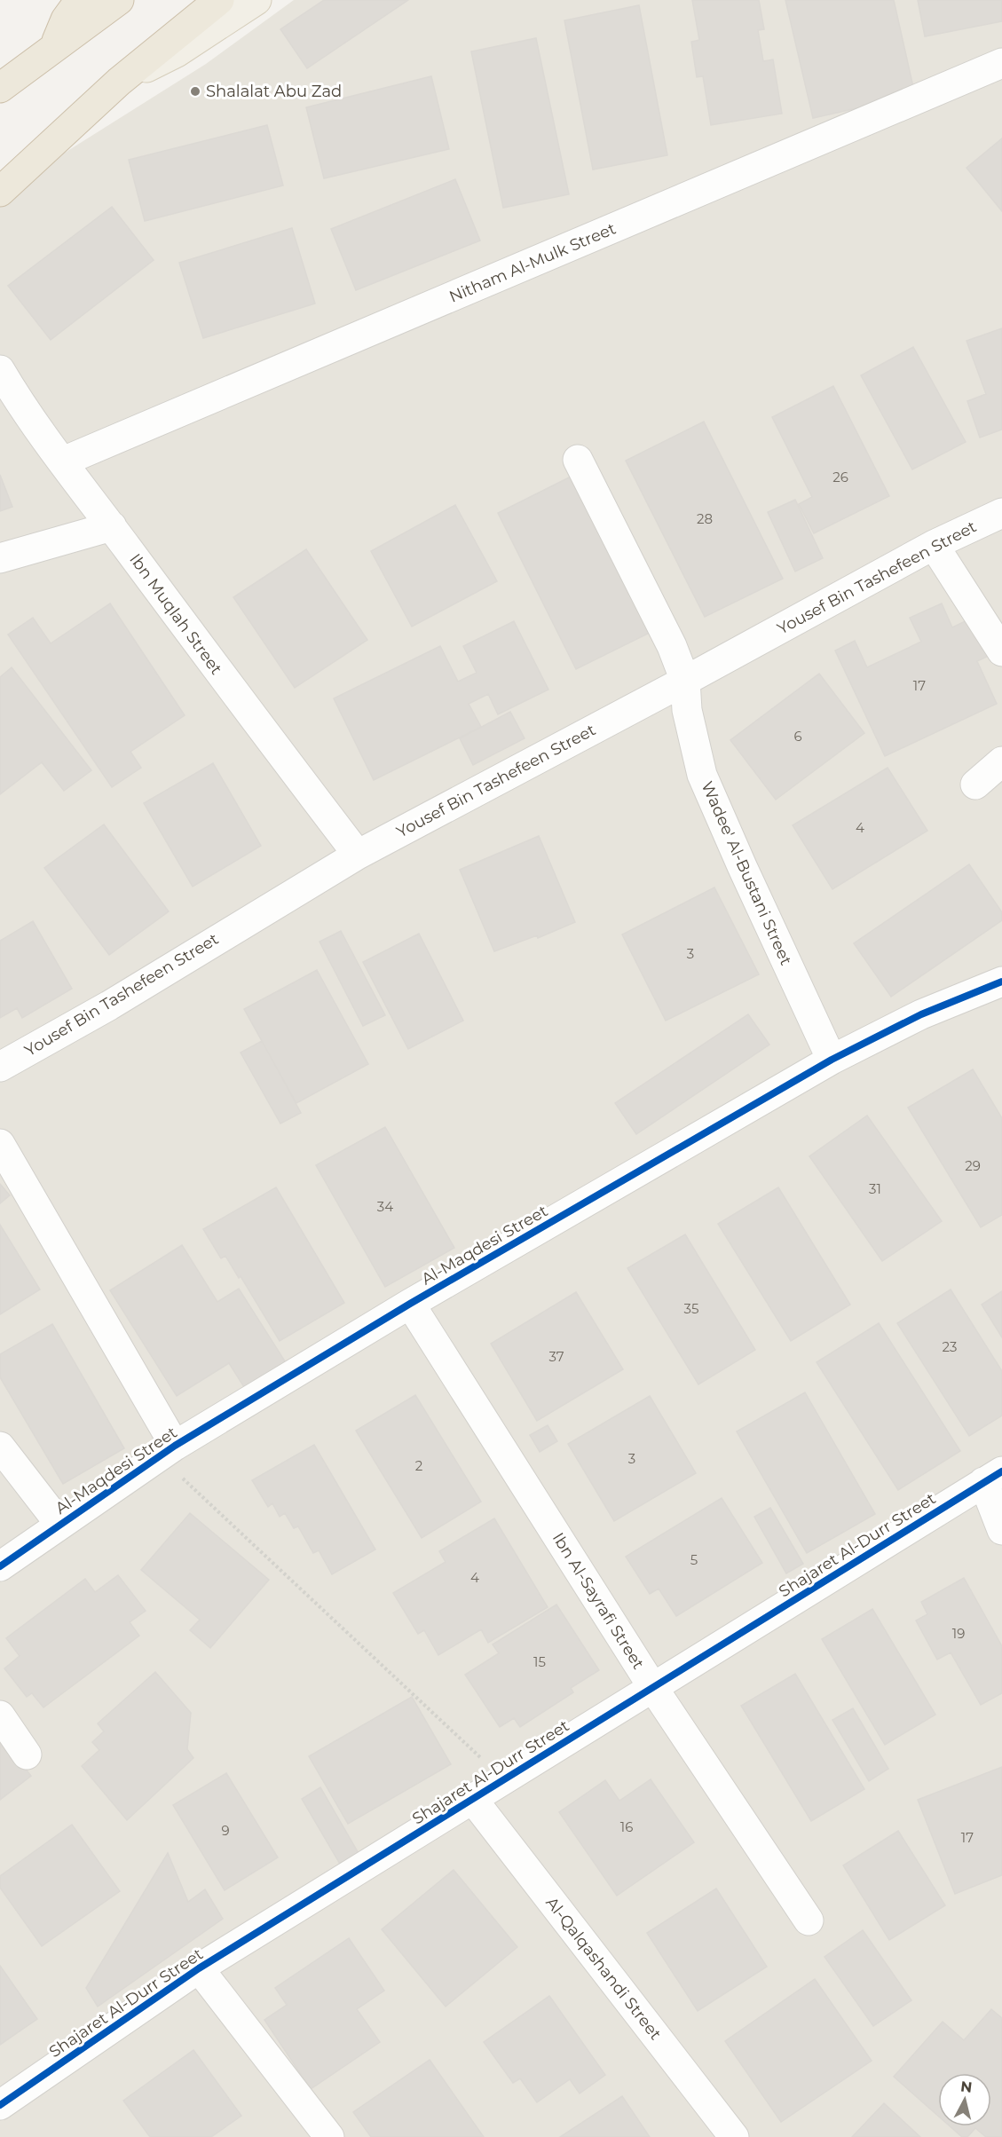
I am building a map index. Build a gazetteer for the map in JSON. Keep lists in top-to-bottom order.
{
  "streets": {
    "street": [
      "Nitham Al-Mulk Street",
      "Yousef Bin Tashefeen Street",
      "Ibn Muqlah Street",
      "Wadee' Al-Bustani Street",
      "Al-Maqdesi Street",
      "Shajaret Al-Durr Street",
      "Ibn Al-Sayrafi Street",
      "Al-Qalqashandi Street"
    ]
  },
  "crossings": [
    ["Nitham Al-Mulk Street", "Ibn Muqlah Street"],
    ["Yousef Bin Tashefeen Street", "Ibn Muqlah Street"],
    ["Yousef Bin Tashefeen Street", "Wadee' Al-Bustani Street"],
    ["Wadee' Al-Bustani Street", "Al-Maqdesi Street"],
    ["Al-Maqdesi Street", "Ibn Al-Sayrafi Street"],
    ["Shajaret Al-Durr Street", "Ibn Al-Sayrafi Street"],
    ["Shajaret Al-Durr Street", "Al-Qalqashandi Street"]
  ],
  "places": ["Shalalat Abu Zad"],
  "house_numbers": [
    "26",
    "28",
    "17",
    "6",
    "4",
    "3",
    "29",
    "31",
    "34",
    "35",
    "23",
    "37",
    "3",
    "2",
    "5",
    "4",
    "19",
    "15",
    "16",
    "9",
    "17"
  ],
  "north": "top"
}
